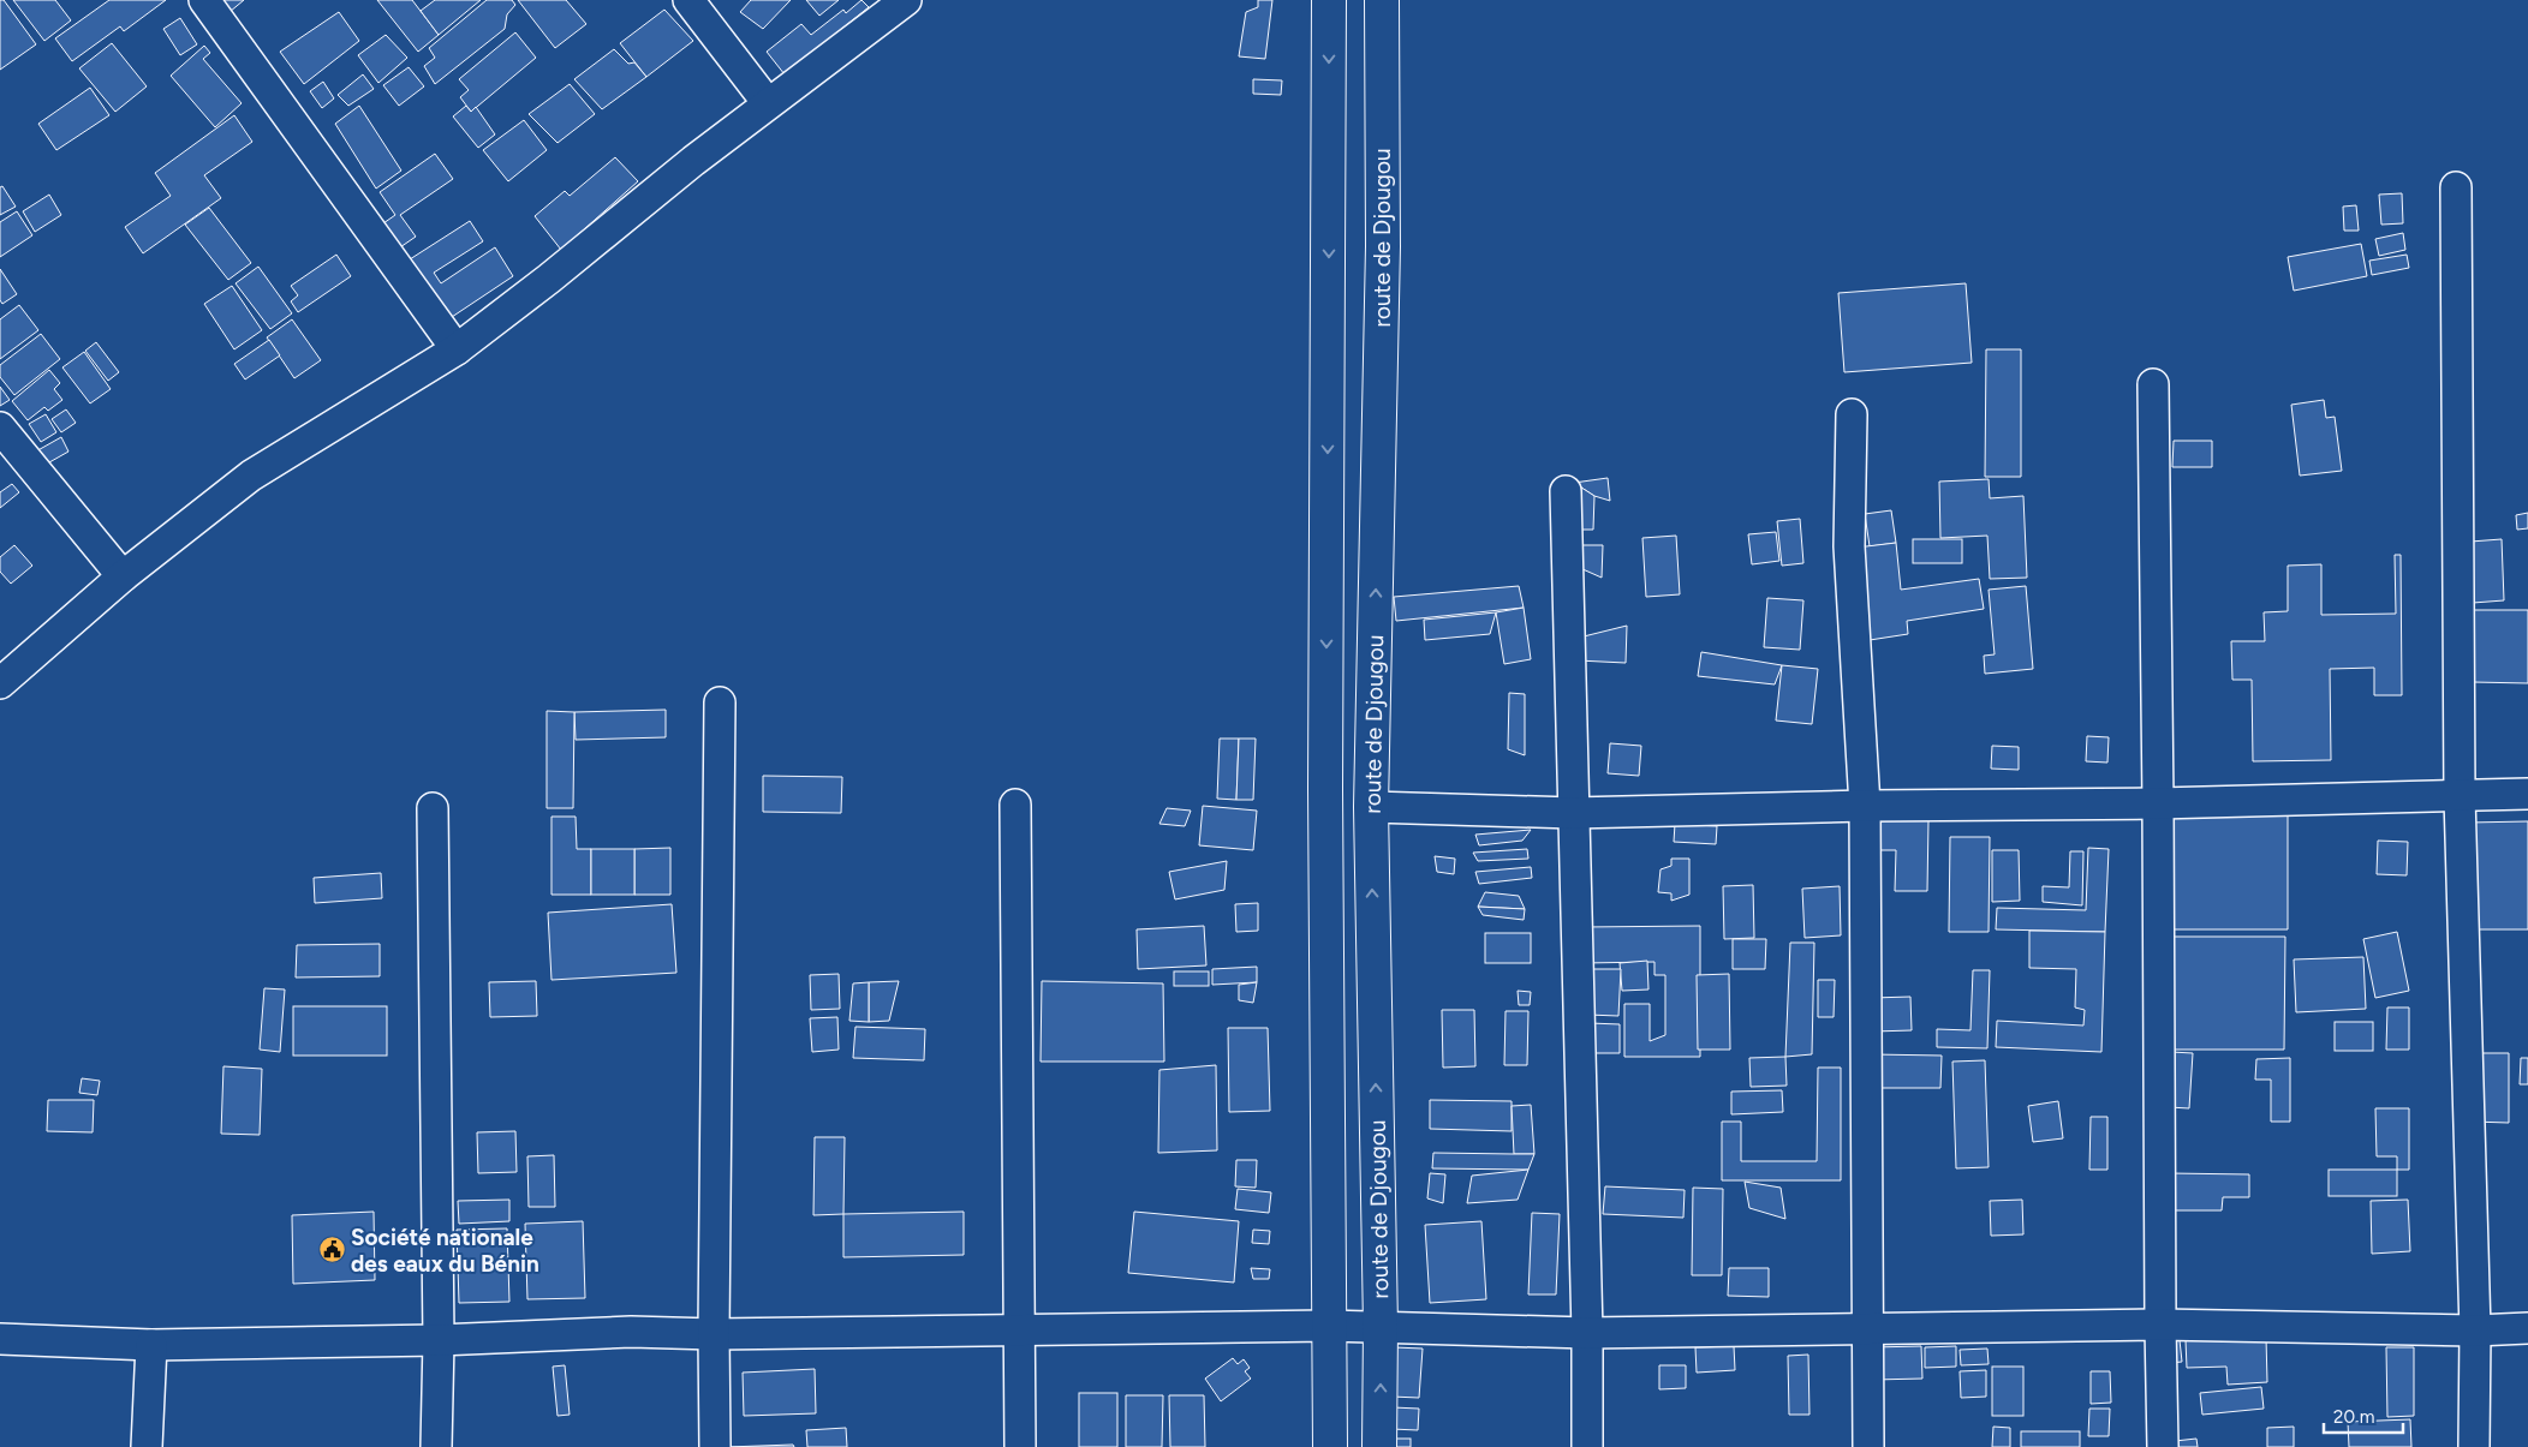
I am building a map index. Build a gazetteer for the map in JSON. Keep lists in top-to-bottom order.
{
  "streets": {
    "highway": ["route de Djougou"]
  },
  "places": {
    "public building": ["Société nationale des eaux du Bénin"]
  },
  "scale_bar": "20 m"
}
